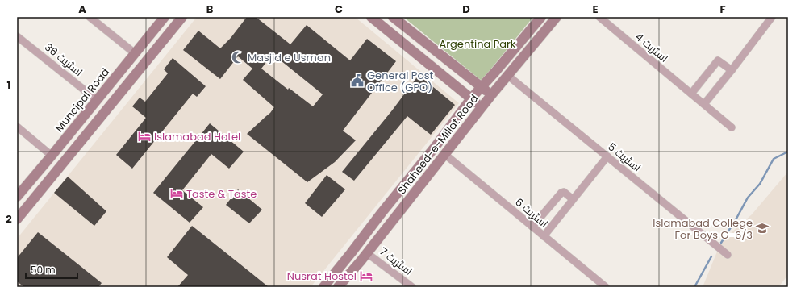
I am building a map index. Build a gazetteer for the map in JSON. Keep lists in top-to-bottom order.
{
  "streets": {
    "street": [
      "اسٹریٹ 4",
      "اسٹریٹ 36",
      "Muncipal Road",
      "Shaheed-e-Millat Road",
      "اسٹریٹ 5",
      "اسٹریٹ 6",
      "اسٹریٹ 7"
    ]
  },
  "crossings": [
    ["اسٹریٹ 36", "Muncipal Road"],
    ["Shaheed-e-Millat Road", "اسٹریٹ 5"],
    ["Shaheed-e-Millat Road", "اسٹریٹ 6"],
    ["Shaheed-e-Millat Road", "اسٹریٹ 7"]
  ],
  "parks": ["Argentina Park"],
  "places": {
    "mosque": ["Masjid e Usman"],
    "public building": ["General Post Office (GPO)"],
    "hotel": ["Islamabad Hotel", "Taste & Taste", "Nusrat Hostel"],
    "school or university": ["Islamabad College For Boys G-6/3"]
  },
  "scale_bar": "50 m",
  "grid": {
    "columns": [
      "A",
      "B",
      "C",
      "D",
      "E",
      "F"
    ],
    "rows": ["1", "2"]
  }
}
